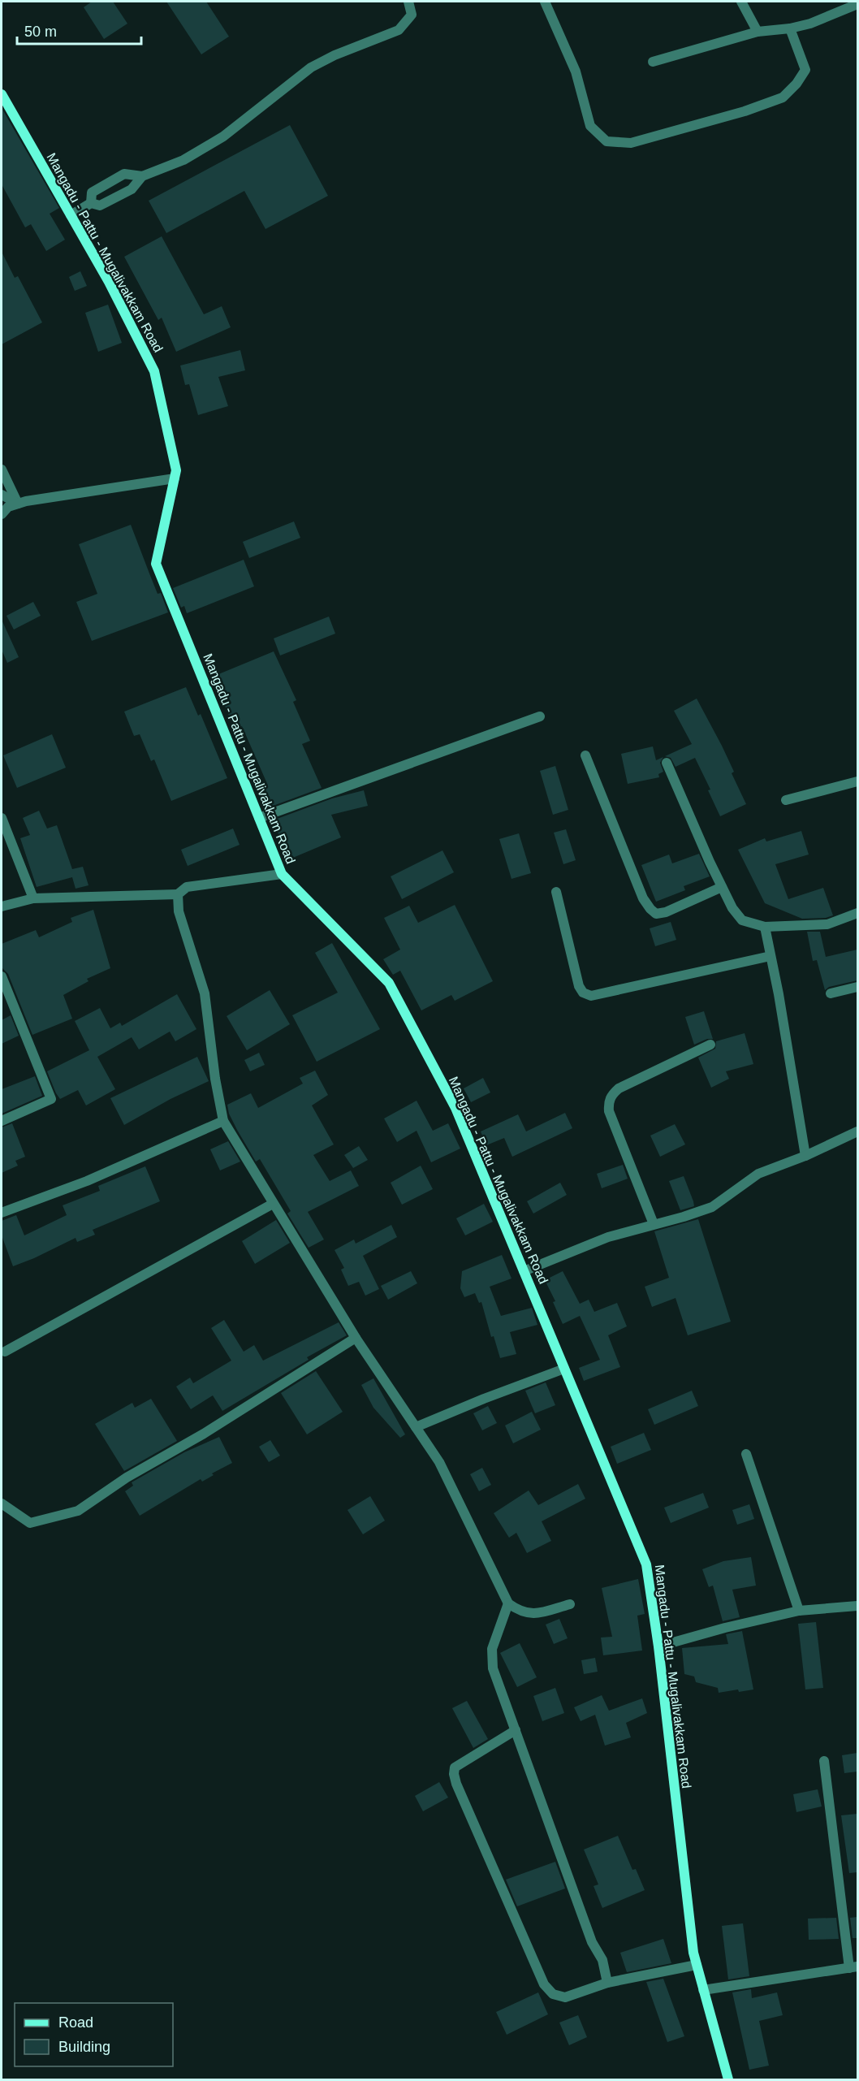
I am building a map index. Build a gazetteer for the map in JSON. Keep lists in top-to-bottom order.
{
  "streets": {
    "street": ["Mangadu - Pattu - Mugalivakkam Road"]
  },
  "legend": ["Road", "Building"],
  "scale_bar": "50 m"
}
